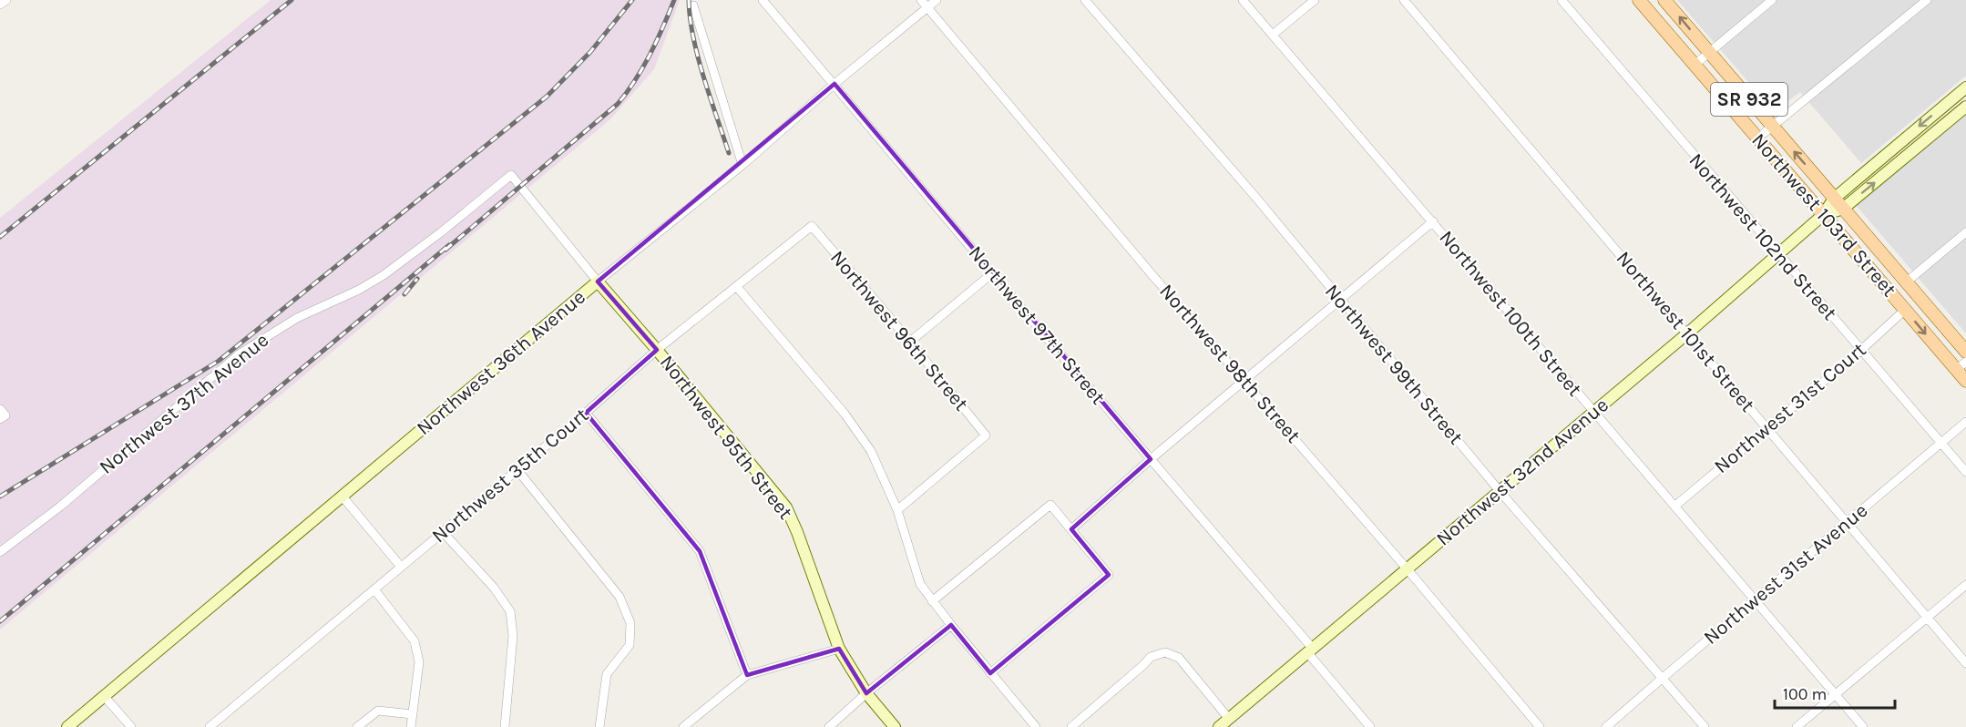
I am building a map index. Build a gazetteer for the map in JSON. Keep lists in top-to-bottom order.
{
  "streets": {
    "main road": ["SR 932", "Northwest 103rd Street"],
    "street": [
      "Northwest 102nd Street",
      "Northwest 100th Street",
      "Northwest 97th Street",
      "Northwest 96th Street",
      "Northwest 101st Street",
      "Northwest 36th Avenue",
      "Northwest 98th Street",
      "Northwest 99th Street",
      "Northwest 37th Avenue",
      "Northwest 31st Court",
      "Northwest 95th Street",
      "Northwest 32nd Avenue",
      "Northwest 35th Court",
      "Northwest 31st Avenue"
    ]
  },
  "crossings": [
    ["Northwest 103rd Street", "Northwest 31st Court"],
    ["Northwest 103rd Street", "Northwest 32nd Avenue"],
    ["Northwest 102nd Street", "Northwest 31st Court"],
    ["Northwest 102nd Street", "Northwest 32nd Avenue"],
    ["Northwest 102nd Street", "Northwest 31st Avenue"],
    ["Northwest 100th Street", "Northwest 31st Court"],
    ["Northwest 100th Street", "Northwest 32nd Avenue"],
    ["Northwest 100th Street", "Northwest 31st Avenue"],
    ["Northwest 97th Street", "Northwest 36th Avenue"],
    ["Northwest 97th Street", "Northwest 32nd Avenue"],
    ["Northwest 96th Street", "Northwest 35th Court"],
    ["Northwest 101st Street", "Northwest 31st Court"],
    ["Northwest 101st Street", "Northwest 32nd Avenue"],
    ["Northwest 101st Street", "Northwest 31st Avenue"],
    ["Northwest 36th Avenue", "Northwest 98th Street"],
    ["Northwest 36th Avenue", "Northwest 95th Street"],
    ["Northwest 98th Street", "Northwest 32nd Avenue"],
    ["Northwest 99th Street", "Northwest 32nd Avenue"],
    ["Northwest 99th Street", "Northwest 31st Avenue"],
    ["Northwest 37th Avenue", "Northwest 95th Street"],
    ["Northwest 95th Street", "Northwest 35th Court"]
  ],
  "scale_bar": "100 m"
}
